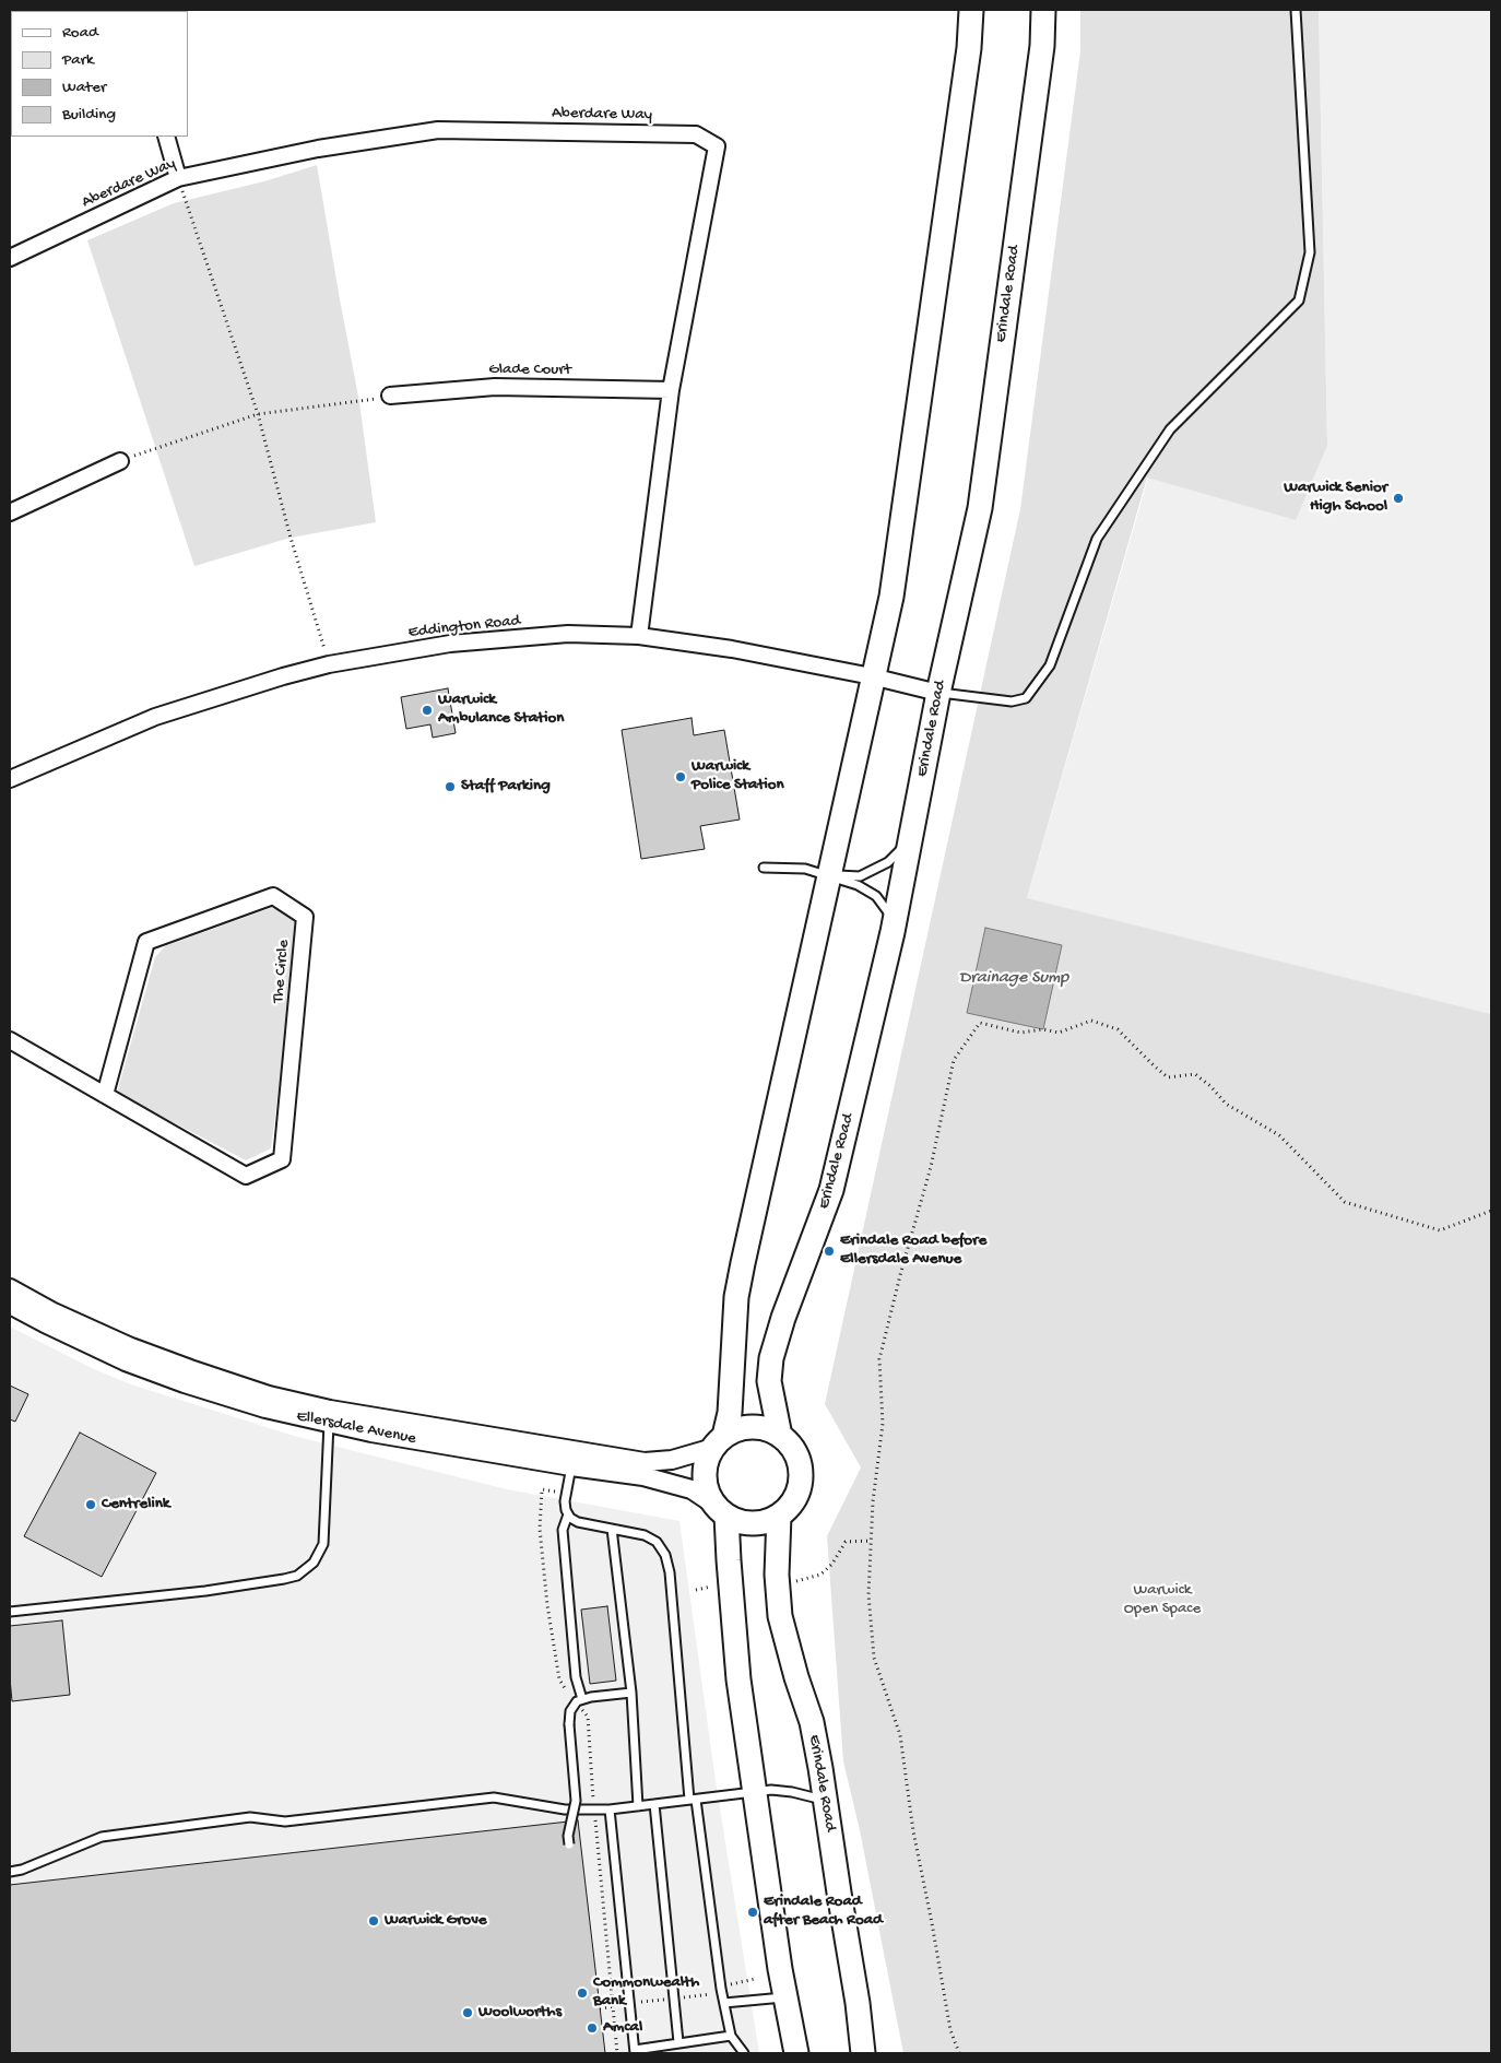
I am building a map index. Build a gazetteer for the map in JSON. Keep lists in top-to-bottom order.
{
  "streets": {
    "main road": ["Erindale Road"],
    "street": [
      "Aberdare Way",
      "Glade Court",
      "Eddington Road",
      "The Circle",
      "Ellersdale Avenue"
    ]
  },
  "crossings": [
    ["Aberdare Way", "Glade Court"],
    ["Aberdare Way", "Eddington Road"],
    ["Erindale Road", "Eddington Road"],
    ["Erindale Road", "Ellersdale Avenue"]
  ],
  "water": ["Drainage Sump"],
  "parks": ["Warwick Open Space"],
  "places": [
    "Warwick Senior High School",
    "Warwick Ambulance Station",
    "Warwick Police Station",
    "Staff Parking",
    "Erindale Road before Ellersdale Avenue",
    "Centrelink",
    "Erindale Road after Beach Road",
    "Warwick Grove",
    "Commonwealth Bank",
    "Woolworths",
    "Amcal"
  ],
  "legend": [
    "Road",
    "Park",
    "Water",
    "Building"
  ]
}
